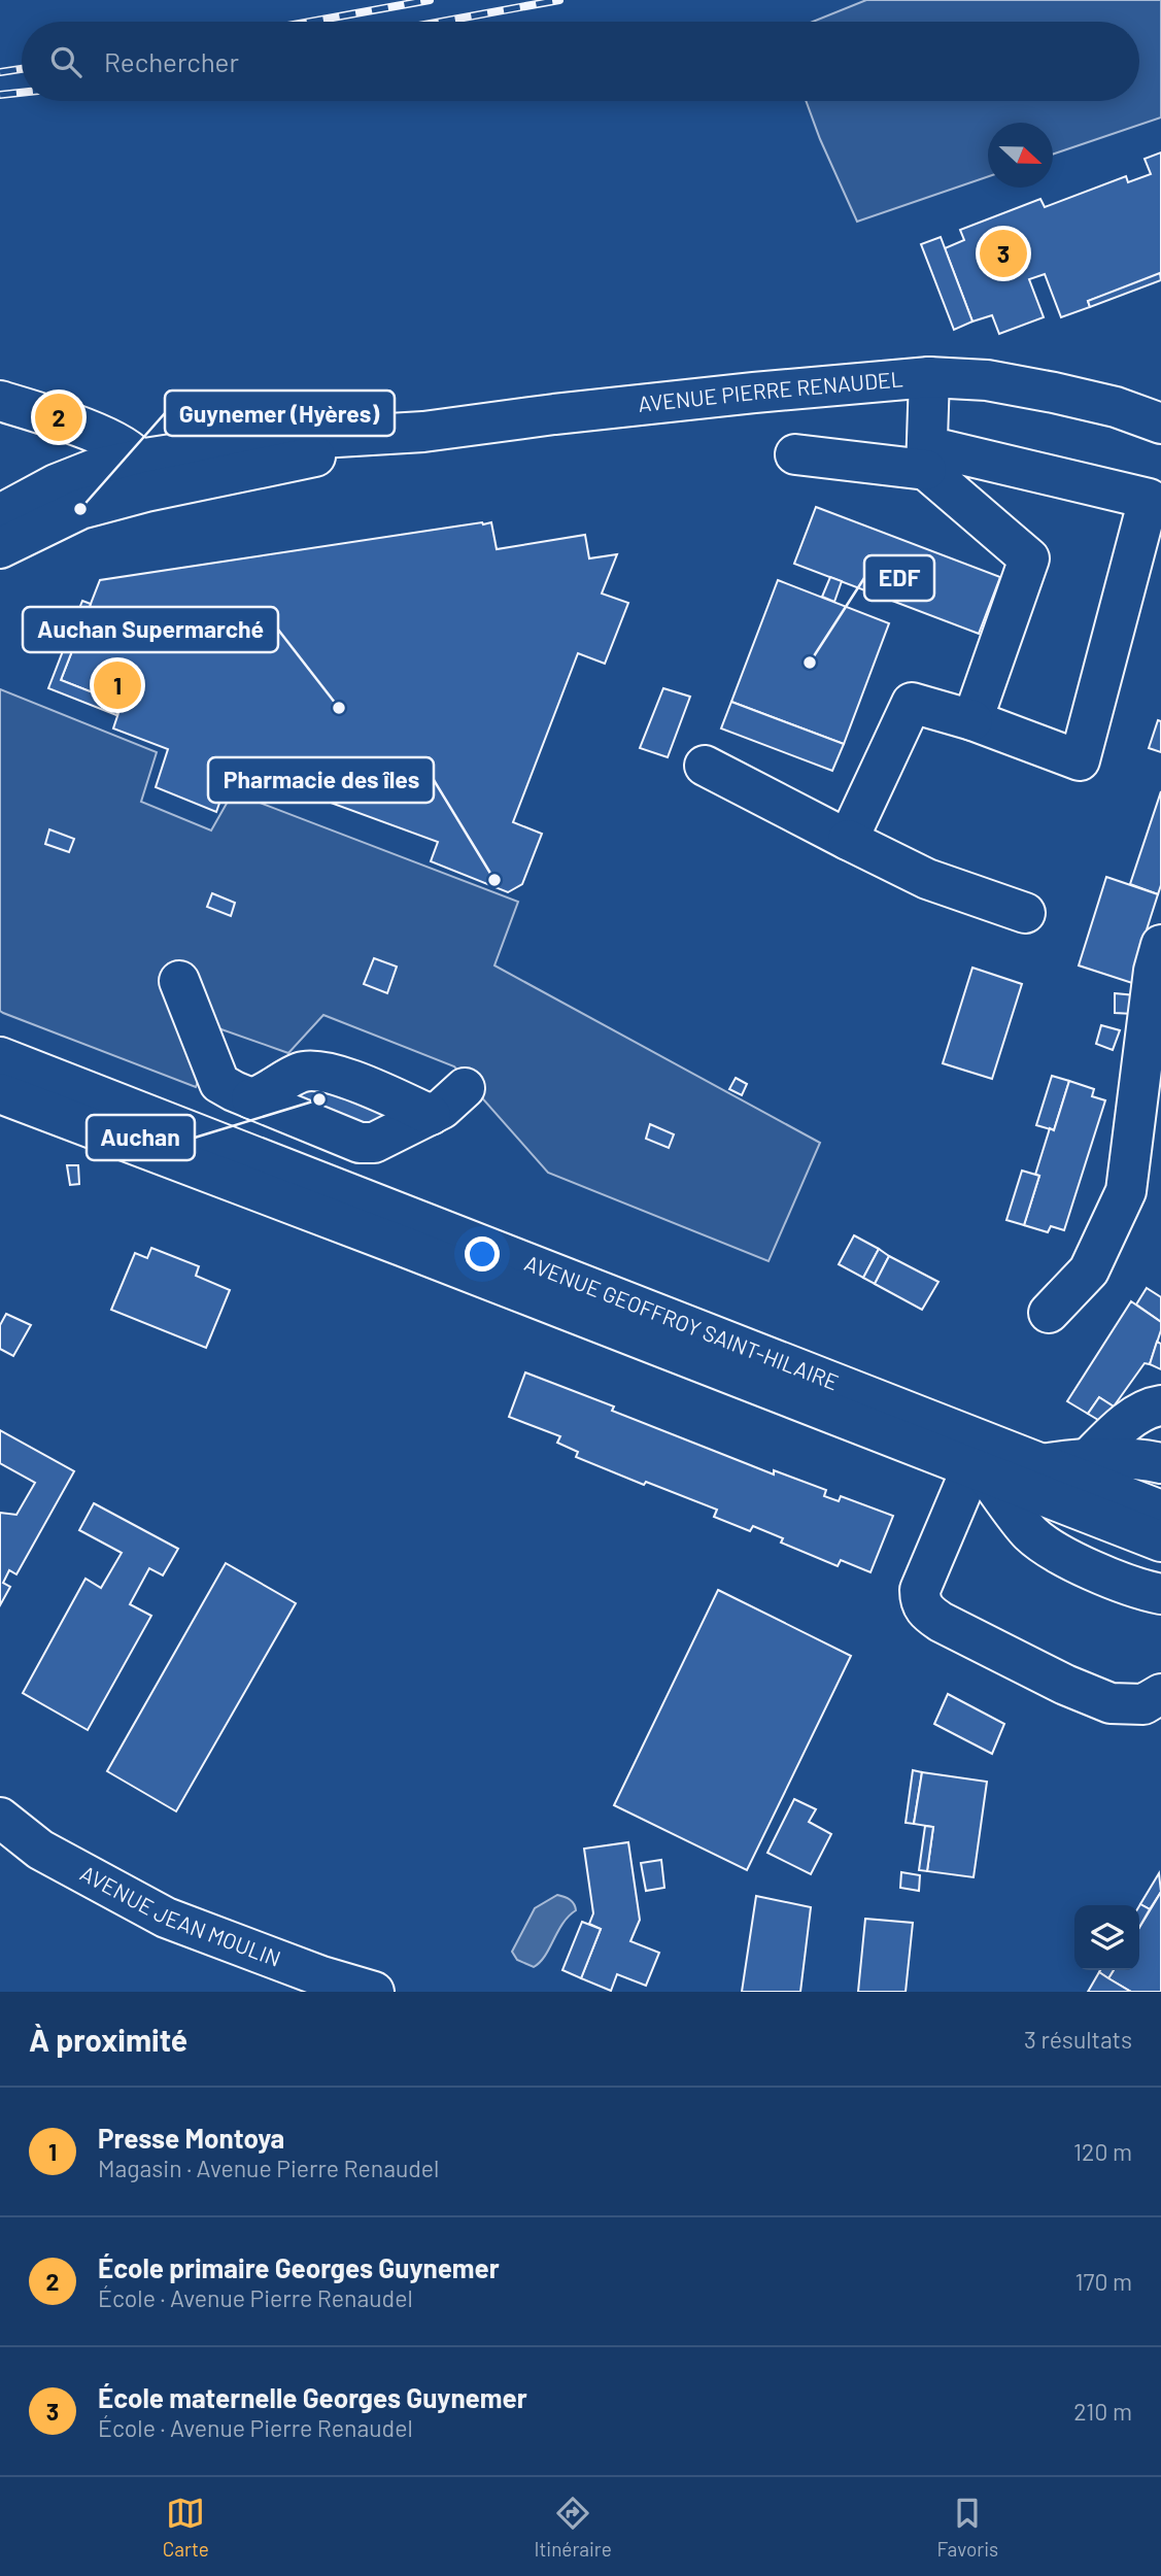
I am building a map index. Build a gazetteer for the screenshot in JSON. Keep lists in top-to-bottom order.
{
  "streets": {
    "street": ["AVENUE PIERRE RENAUDEL", "AVENUE GEOFFROY SAINT-HILAIRE", "AVENUE JEAN MOULIN"]
  },
  "places": [
    "Guynemer (Hyères)",
    "EDF",
    "Auchan Supermarché",
    "Pharmacie des îles",
    "Auchan"
  ],
  "north": "right",
  "page": {
    "search": "Rechercher",
    "pins": ["3", "2", "1"],
    "heading": ["À proximité", "3 résultats"],
    "list": [
      {
        "mark": "1",
        "name": "Presse Montoya",
        "note": "Magasin · Avenue Pierre Renaudel",
        "value": "120 m"
      },
      {
        "mark": "2",
        "name": "École primaire Georges Guynemer",
        "note": "École · Avenue Pierre Renaudel",
        "value": "170 m"
      },
      {
        "mark": "3",
        "name": "École maternelle Georges Guynemer",
        "note": "École · Avenue Pierre Renaudel",
        "value": "210 m"
      }
    ],
    "nav": ["Carte", "Itinéraire", "Favoris"]
  }
}
